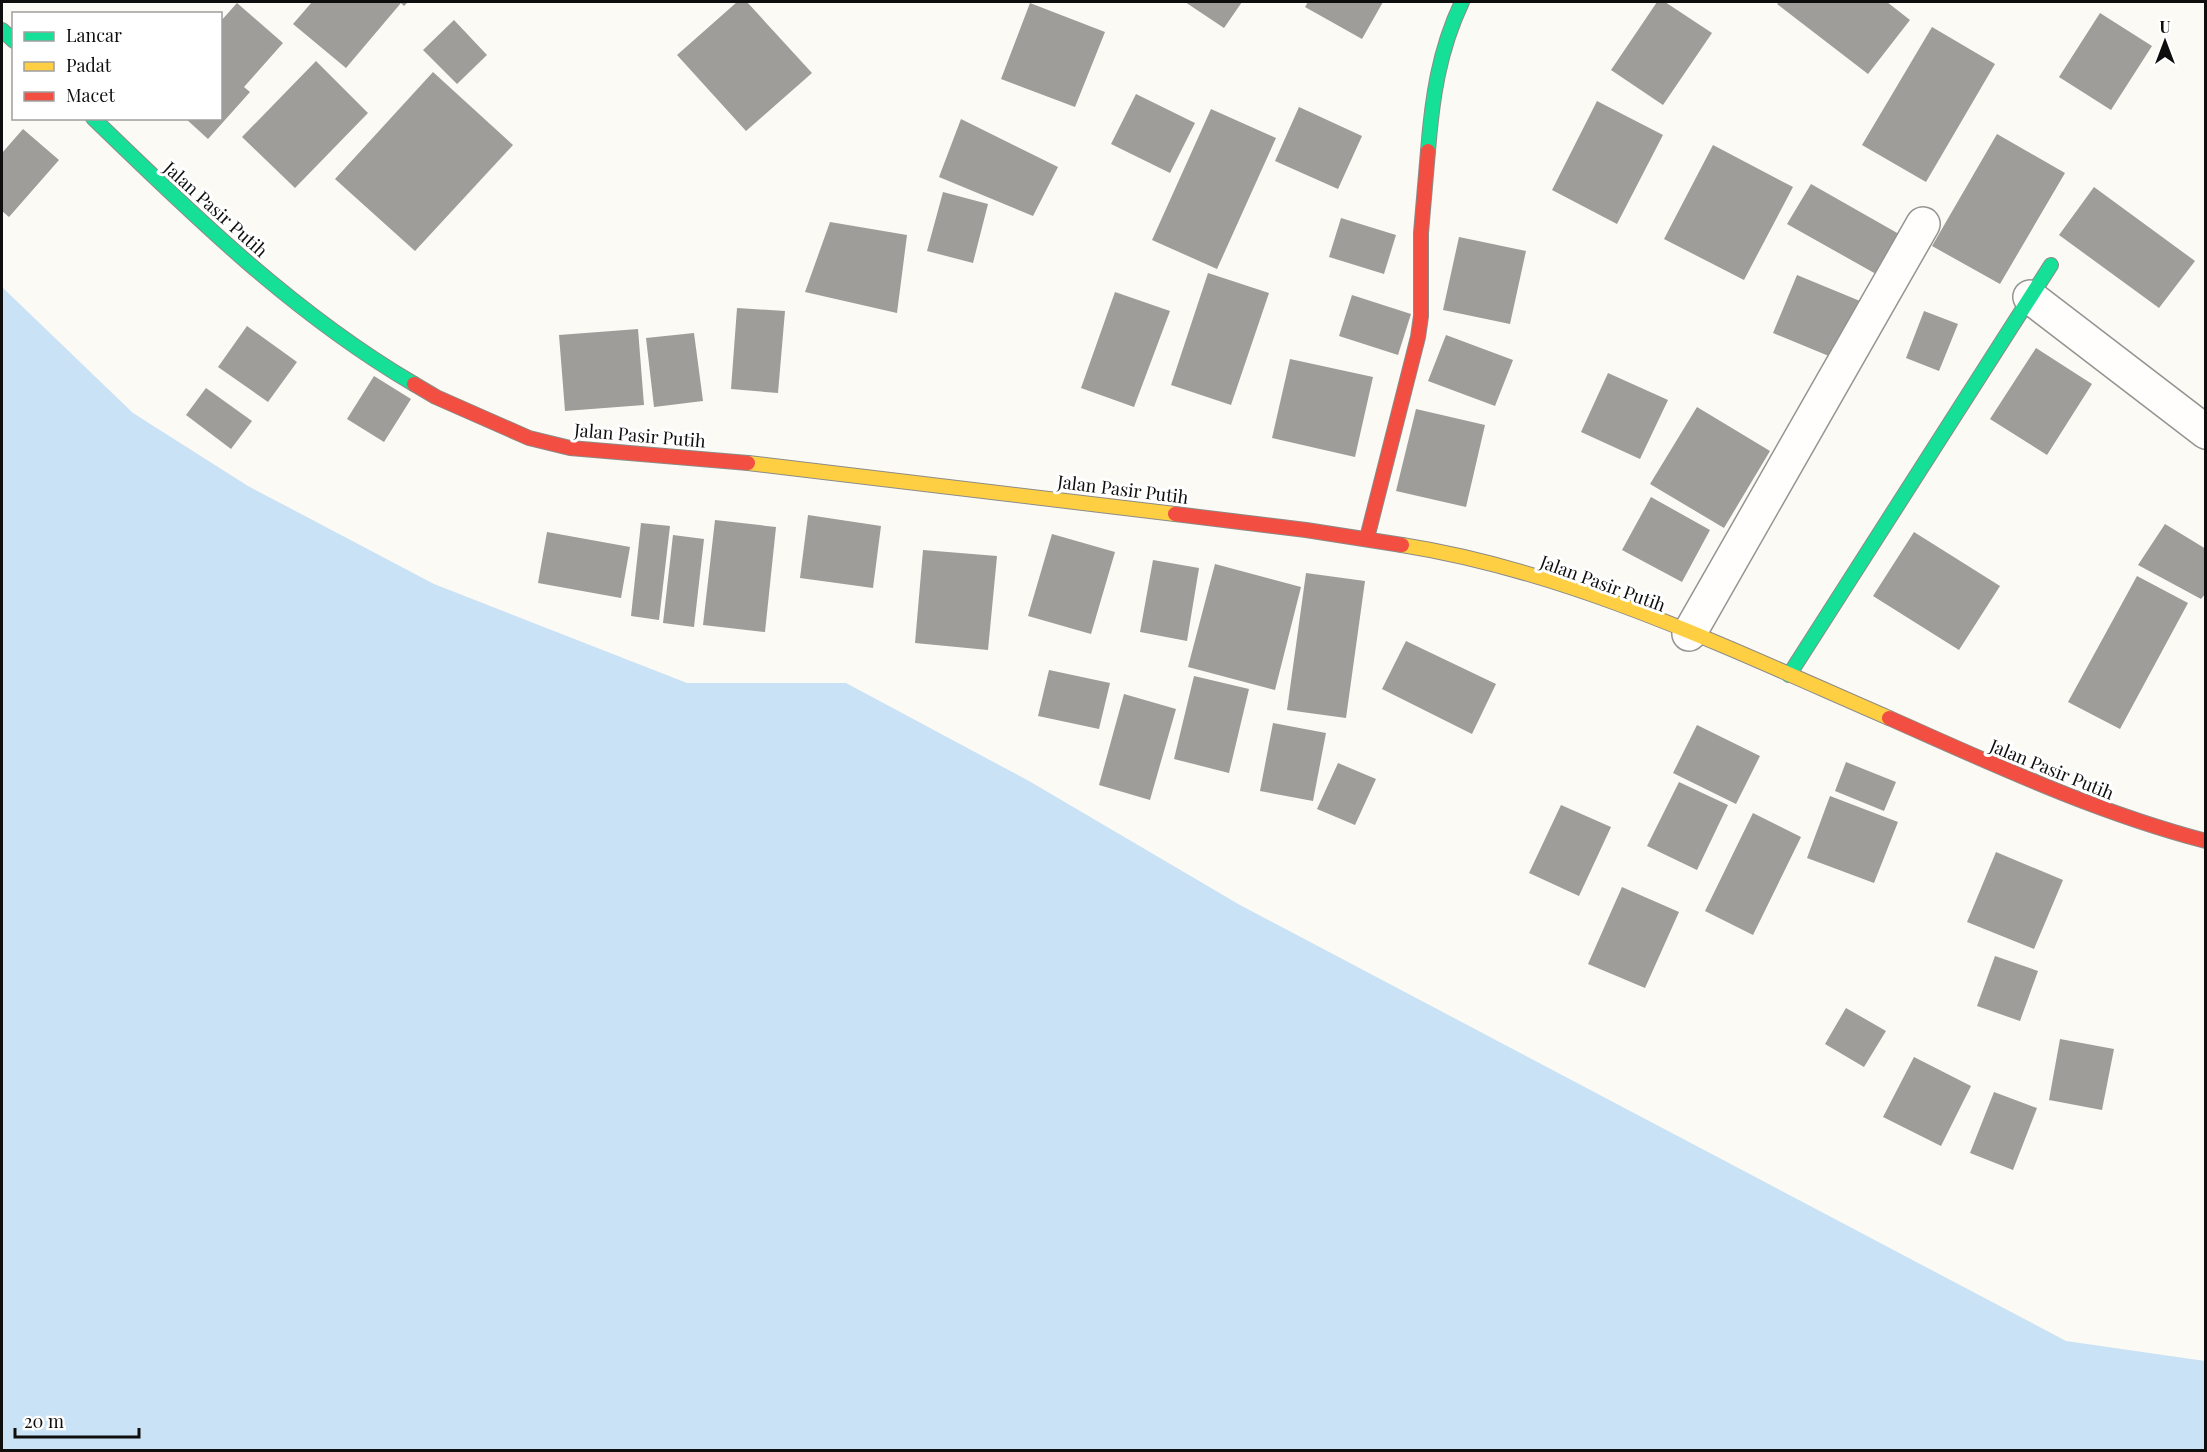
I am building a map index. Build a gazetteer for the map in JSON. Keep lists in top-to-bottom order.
{
  "streets": {
    "main road": ["Jalan Pasir Putih"]
  },
  "legend": ["Lancar", "Padat", "Macet"],
  "scale_bar": "20 m",
  "north": "top"
}
